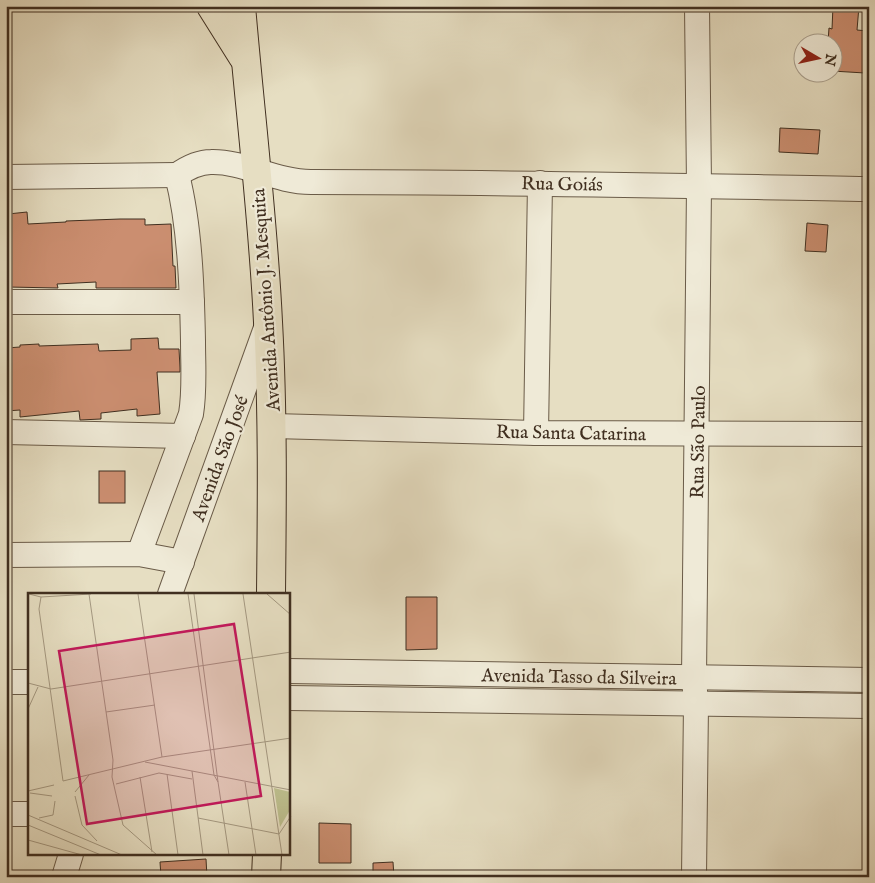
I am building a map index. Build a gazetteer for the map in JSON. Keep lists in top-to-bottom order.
{
  "streets": {
    "main road": ["Avenida Antônio J. Mesquita"],
    "street": [
      "Rua Goiás",
      "Rua Santa Catarina",
      "Rua São Paulo",
      "Avenida São José",
      "Avenida Tasso da Silveira"
    ]
  },
  "crossings": [
    ["Rua Goiás", "Avenida Antônio J. Mesquita"],
    ["Rua Goiás", "Rua São Paulo"],
    ["Avenida Antônio J. Mesquita", "Rua Santa Catarina"],
    ["Avenida Antônio J. Mesquita", "Avenida São José"],
    ["Rua Santa Catarina", "Rua São Paulo"],
    ["Rua São Paulo", "Avenida Tasso da Silveira"]
  ],
  "north": "right"
}
